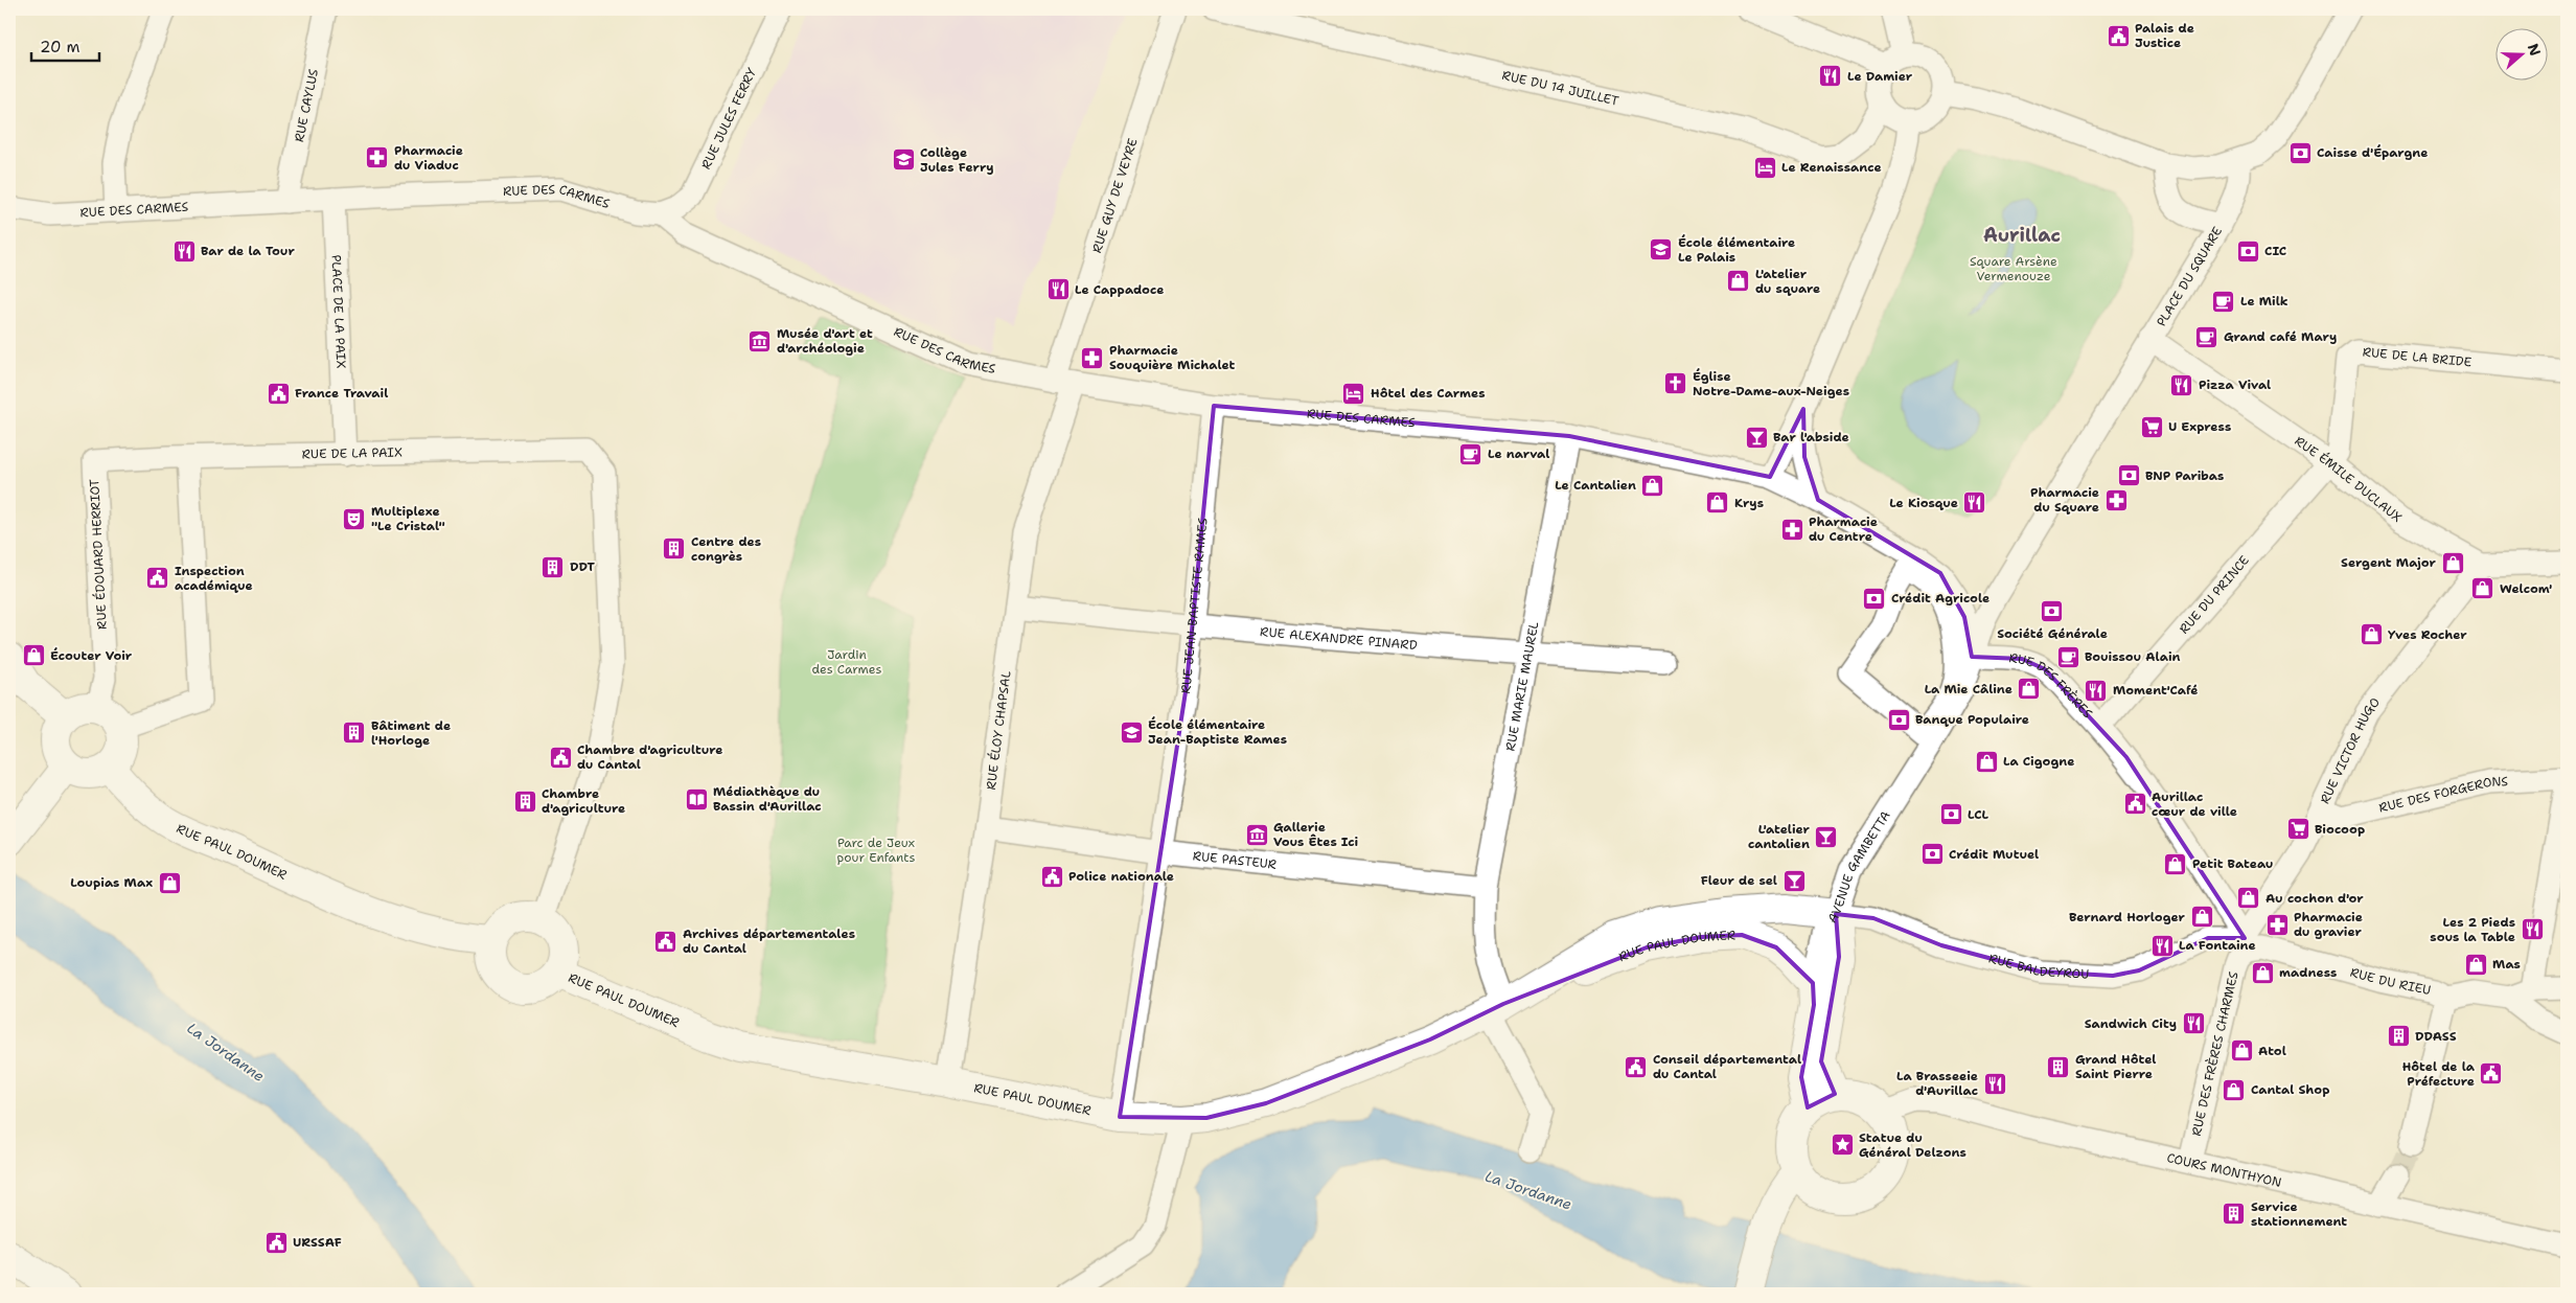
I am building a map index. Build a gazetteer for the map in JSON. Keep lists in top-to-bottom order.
{
  "streets": {
    "main road": ["RUE PAUL DOUMER", "AVENUE GAMBETTA"],
    "street": [
      "RUE DU 14 JUILLET",
      "RUE CAYLUS",
      "RUE JULES FERRY",
      "RUE GUY DE VEYRE",
      "RUE DES CARMES",
      "PLACE DU SQUARE",
      "PLACE DE LA PAIX",
      "RUE DE LA BRIDE",
      "RUE DE LA PAIX",
      "RUE ÉMILE DUCLAUX",
      "RUE ÉDOUARD HERRIOT",
      "RUE DU PRINCE",
      "RUE JEAN-BAPTISTE RAMES",
      "RUE ALEXANDRE PINARD",
      "RUE MARIE MAUREL",
      "RUE DES FRÈRES",
      "RUE ÉLOY CHAPSAL",
      "RUE VICTOR HUGO",
      "RUE DES FORGERONS",
      "RUE PASTEUR",
      "RUE BALDEYROU",
      "RUE DU RIEU",
      "RUE DES FRÈRES CHARMES",
      "COURS MONTHYON"
    ]
  },
  "crossings": [
    ["RUE CAYLUS", "RUE DES CARMES"],
    ["RUE JULES FERRY", "RUE DES CARMES"],
    ["RUE GUY DE VEYRE", "RUE DES CARMES"],
    ["RUE GUY DE VEYRE", "RUE ÉLOY CHAPSAL"],
    ["RUE DES CARMES", "PLACE DE LA PAIX"],
    ["RUE DES CARMES", "RUE JEAN-BAPTISTE RAMES"],
    ["RUE DES CARMES", "RUE MARIE MAUREL"],
    ["RUE DES CARMES", "RUE ÉLOY CHAPSAL"],
    ["PLACE DU SQUARE", "RUE ÉMILE DUCLAUX"],
    ["PLACE DU SQUARE", "RUE DES FRÈRES"],
    ["PLACE DU SQUARE", "AVENUE GAMBETTA"],
    ["PLACE DE LA PAIX", "RUE DE LA PAIX"],
    ["RUE DE LA BRIDE", "RUE ÉMILE DUCLAUX"],
    ["RUE DE LA BRIDE", "RUE DU PRINCE"],
    ["RUE DE LA PAIX", "RUE ÉDOUARD HERRIOT"],
    ["RUE DE LA PAIX", "RUE PAUL DOUMER"],
    ["RUE ÉMILE DUCLAUX", "RUE DU PRINCE"],
    ["RUE ÉMILE DUCLAUX", "RUE VICTOR HUGO"],
    ["RUE ÉDOUARD HERRIOT", "RUE PAUL DOUMER"],
    ["RUE DU PRINCE", "RUE DES FRÈRES"],
    ["RUE JEAN-BAPTISTE RAMES", "RUE ALEXANDRE PINARD"],
    ["RUE JEAN-BAPTISTE RAMES", "RUE PAUL DOUMER"],
    ["RUE JEAN-BAPTISTE RAMES", "RUE PASTEUR"],
    ["RUE ALEXANDRE PINARD", "RUE MARIE MAUREL"],
    ["RUE ALEXANDRE PINARD", "RUE ÉLOY CHAPSAL"],
    ["RUE MARIE MAUREL", "RUE PAUL DOUMER"],
    ["RUE MARIE MAUREL", "RUE PASTEUR"],
    ["RUE DES FRÈRES", "RUE VICTOR HUGO"],
    ["RUE DES FRÈRES", "AVENUE GAMBETTA"],
    ["RUE DES FRÈRES", "RUE BALDEYROU"],
    ["RUE DES FRÈRES", "RUE DU RIEU"],
    ["RUE DES FRÈRES", "RUE DES FRÈRES CHARMES"],
    ["RUE ÉLOY CHAPSAL", "RUE PAUL DOUMER"],
    ["RUE ÉLOY CHAPSAL", "RUE PASTEUR"],
    ["RUE VICTOR HUGO", "RUE DES FORGERONS"],
    ["RUE VICTOR HUGO", "RUE BALDEYROU"],
    ["RUE VICTOR HUGO", "RUE DU RIEU"],
    ["RUE VICTOR HUGO", "RUE DES FRÈRES CHARMES"],
    ["RUE PAUL DOUMER", "AVENUE GAMBETTA"],
    ["RUE PAUL DOUMER", "RUE BALDEYROU"],
    ["AVENUE GAMBETTA", "RUE BALDEYROU"],
    ["AVENUE GAMBETTA", "COURS MONTHYON"],
    ["RUE BALDEYROU", "RUE DU RIEU"],
    ["RUE BALDEYROU", "RUE DES FRÈRES CHARMES"],
    ["RUE DU RIEU", "RUE DES FRÈRES CHARMES"],
    ["RUE DES FRÈRES CHARMES", "COURS MONTHYON"]
  ],
  "districts": ["Aurillac"],
  "water": ["La Jordanne"],
  "parks": ["Square Arsène Vermenouze", "Jardin des Carmes", "Parc de Jeux pour Enfants"],
  "places": {
    "public building": [
      "Palais de Justice",
      "France Travail",
      "Inspection académique",
      "Chambre d'agriculture du Cantal",
      "Aurillac cœur de ville",
      "Police nationale",
      "Archives départementales du Cantal",
      "Conseil départemental du Cantal",
      "Hôtel de la Préfecture",
      "URSSAF"
    ],
    "restaurant": [
      "Le Damier",
      "Bar de la Tour",
      "Le Cappadoce",
      "Pizza Vival",
      "Le Kiosque",
      "Moment'Café",
      "Les 2 Pieds sous la Table",
      "La Fontaine",
      "Sandwich City",
      "La Brasseeie d'Aurillac"
    ],
    "bank": [
      "Caisse d'Épargne",
      "CIC",
      "BNP Paribas",
      "Crédit Agricole",
      "Société Générale",
      "Banque Populaire",
      "LCL",
      "Crédit Mutuel"
    ],
    "pharmacy": [
      "Pharmacie du Viaduc",
      "Pharmacie Souquière Michalet",
      "Pharmacie du Square",
      "Pharmacie du Centre",
      "Pharmacie du gravier"
    ],
    "school or university": ["Collège Jules Ferry", "École élémentaire Le Palais", "École élémentaire Jean-Baptiste Rames"],
    "hotel": ["Le Renaissance", "Hôtel des Carmes"],
    "shop": [
      "L'atelier du square",
      "Le Cantalien",
      "Krys",
      "Sergent Major",
      "Welcom'",
      "Yves Rocher",
      "Écouter Voir",
      "La Mie Câline",
      "La Cigogne",
      "Petit Bateau",
      "Loupias Max",
      "Au cochon d'or",
      "Bernard Horloger",
      "Mas",
      "madness",
      "Atol",
      "Cantal Shop"
    ],
    "cafe": [
      "Le Milk",
      "Grand café Mary",
      "Le narval",
      "Bouissou Alain"
    ],
    "museum": ["Musée d'art et d'archéologie", "Gallerie Vous Êtes Ici"],
    "church": ["Église Notre-Dame-aux-Neiges"],
    "supermarket": ["U Express", "Biocoop"],
    "bar": ["Bar l'abside", "L'atelier cantalien", "Fleur de sel"],
    "theatre": ["Multiplexe \"Le Cristal\""],
    "building": [
      "Centre des congrès",
      "DDT",
      "Bâtiment de l'Horloge",
      "Chambre d'agriculture",
      "DDASS",
      "Grand Hôtel Saint Pierre",
      "Service stationnement"
    ],
    "library": ["Médiathèque du Bassin d'Aurillac"],
    "place": ["Statue du Général Delzons"]
  },
  "scale_bar": "20 m",
  "north": "right"
}
